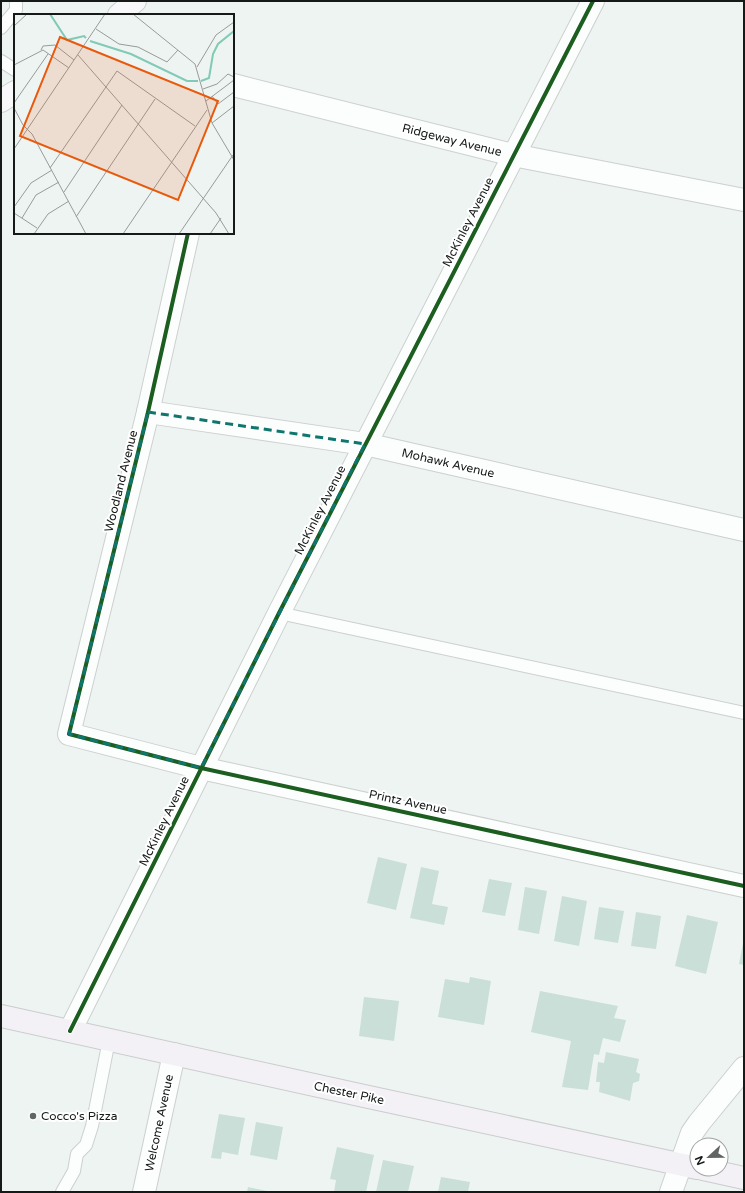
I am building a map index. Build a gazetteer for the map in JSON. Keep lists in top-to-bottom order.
{
  "streets": {
    "main road": ["Chester Pike"],
    "street": [
      "Ridgeway Avenue",
      "McKinley Avenue",
      "Mohawk Avenue",
      "Woodland Avenue",
      "Printz Avenue",
      "Welcome Avenue"
    ]
  },
  "crossings": [
    ["Ridgeway Avenue", "McKinley Avenue"],
    ["McKinley Avenue", "Mohawk Avenue"],
    ["McKinley Avenue", "Printz Avenue"],
    ["McKinley Avenue", "Chester Pike"],
    ["Mohawk Avenue", "Woodland Avenue"],
    ["Woodland Avenue", "Printz Avenue"],
    ["Chester Pike", "Welcome Avenue"]
  ],
  "places": ["Cocco's Pizza"],
  "north": "left"
}
